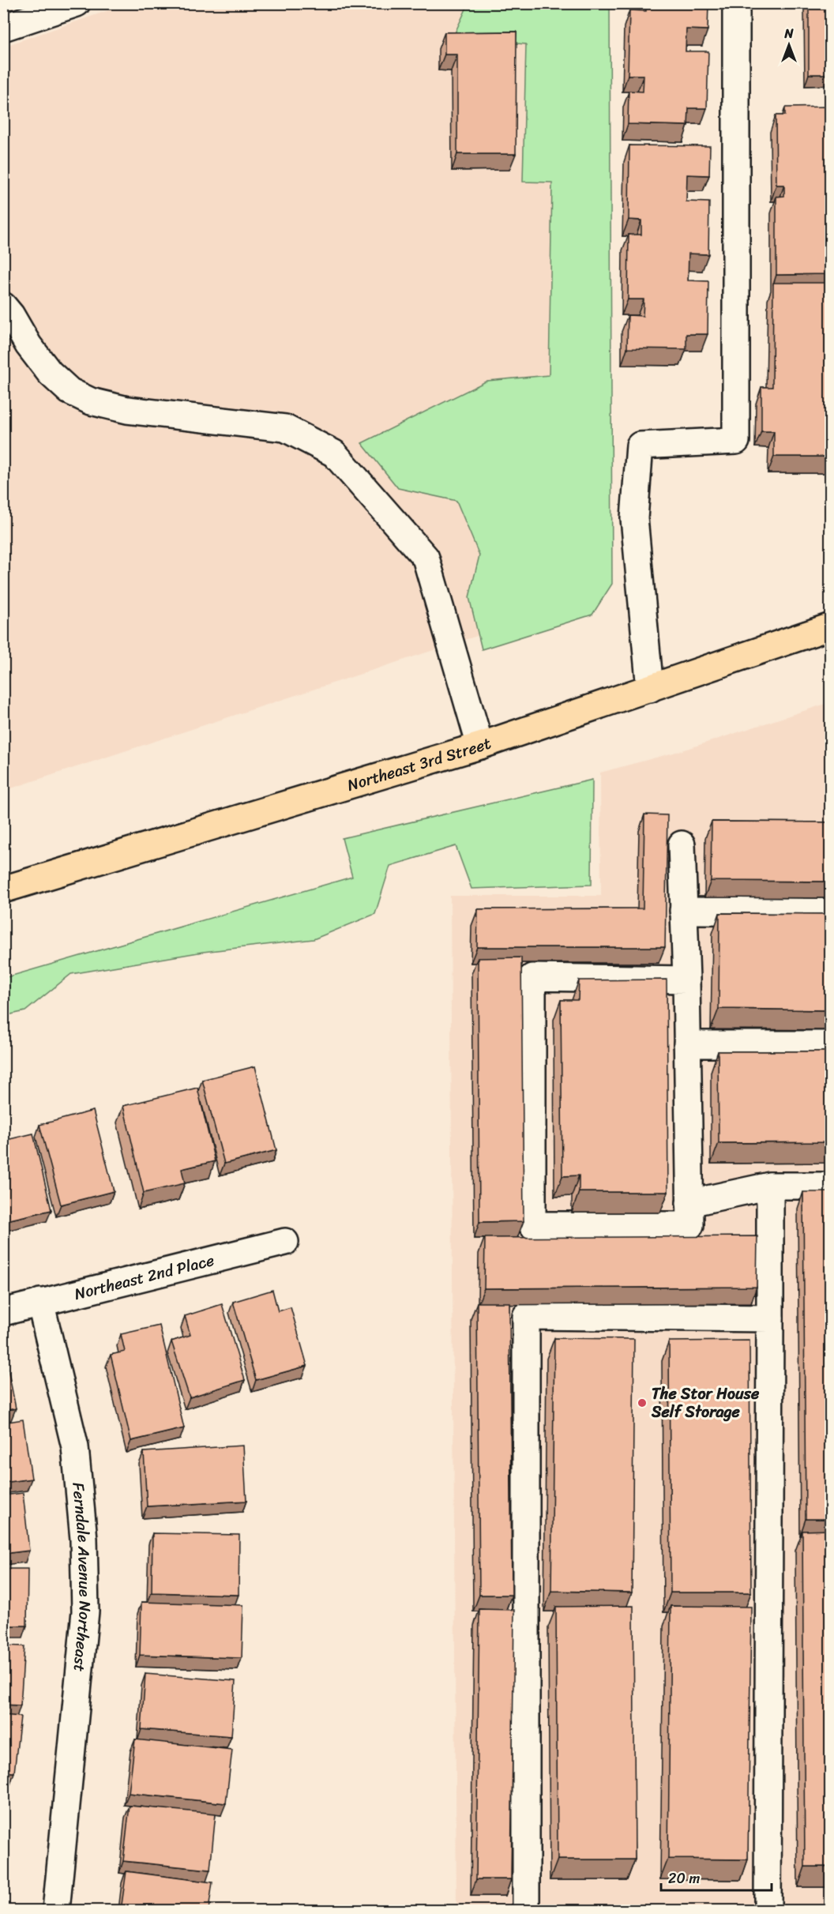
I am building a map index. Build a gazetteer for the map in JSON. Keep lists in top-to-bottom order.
{
  "streets": {
    "main road": ["Northeast 3rd Street"],
    "street": ["Northeast 2nd Place", "Ferndale Avenue Northeast"]
  },
  "crossings": [
    ["Northeast 2nd Place", "Ferndale Avenue Northeast"]
  ],
  "places": ["The Stor House Self Storage"],
  "scale_bar": "20 m",
  "north": "top"
}
